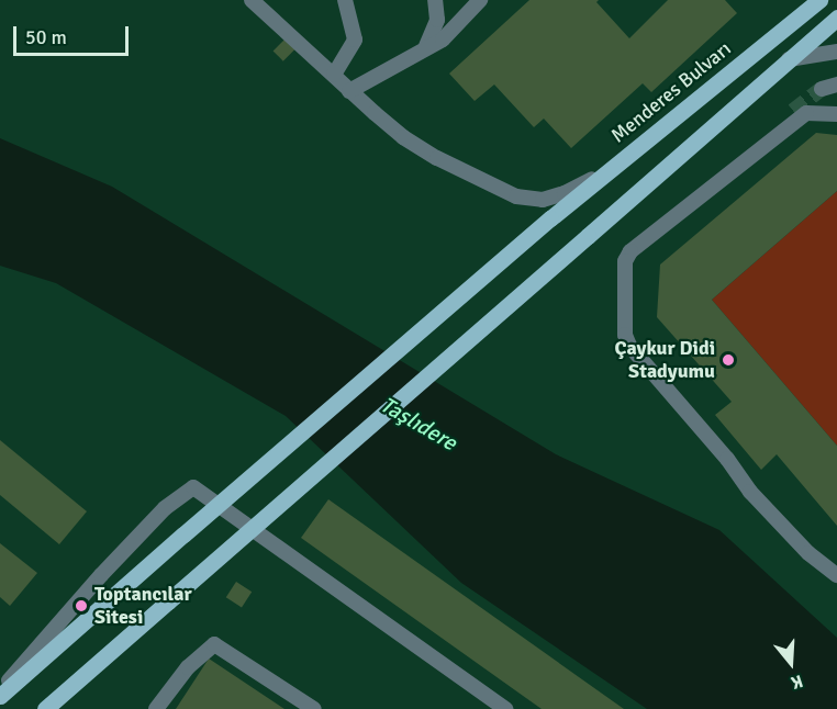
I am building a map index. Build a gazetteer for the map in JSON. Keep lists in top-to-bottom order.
{
  "streets": {
    "main road": ["Menderes Bulvarı"]
  },
  "water": ["Taşlıdere"],
  "places": ["Çaykur Didi Stadyumu", "Toptancılar Sitesi"],
  "scale_bar": "50 m",
  "north": "bottom"
}
